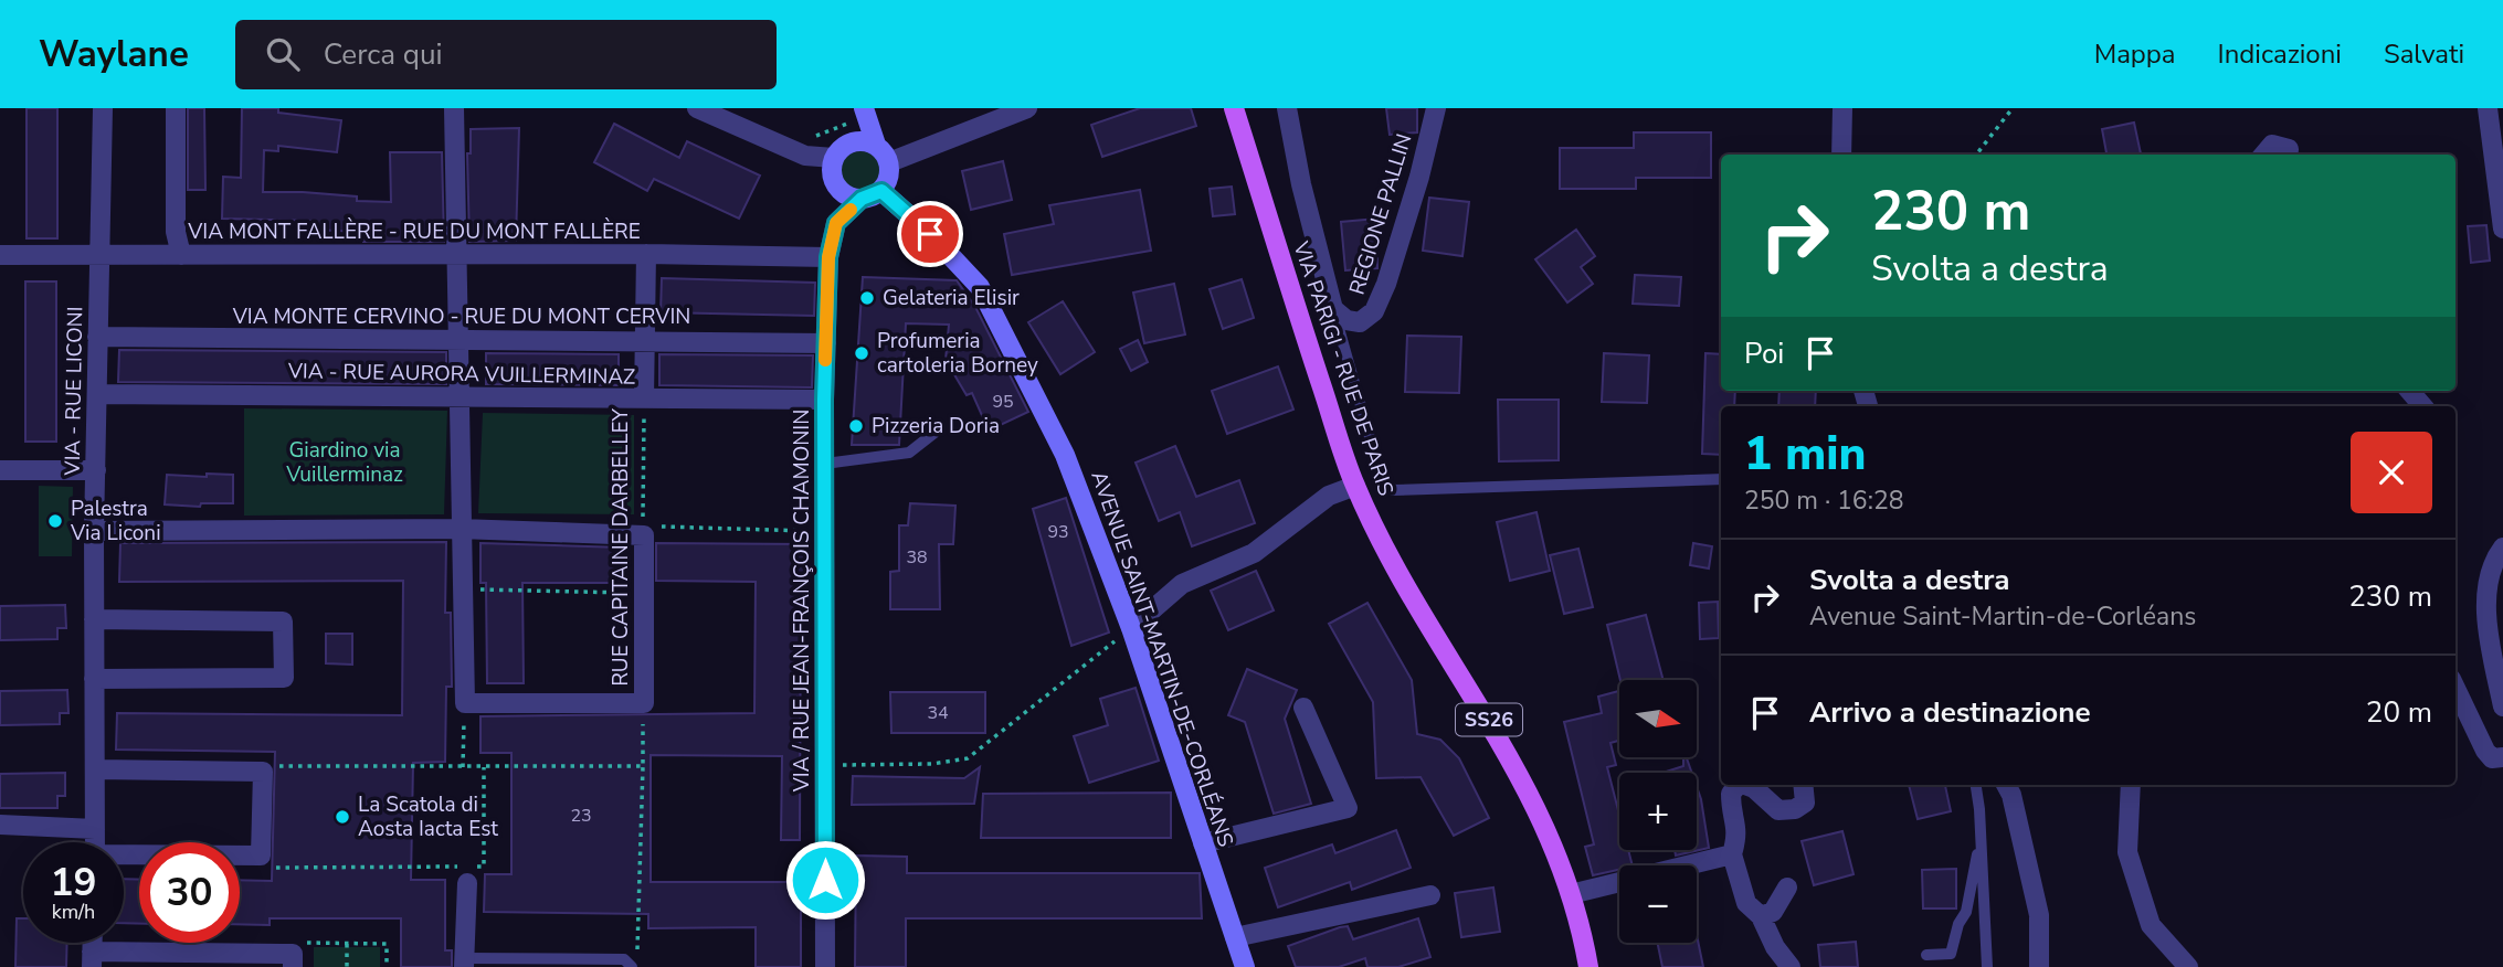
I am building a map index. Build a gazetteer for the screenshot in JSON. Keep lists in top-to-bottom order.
{
  "streets": {
    "main road": ["VIA PARIGI - RUE DE PARIS", "SS26"],
    "street": [
      "REGIONE PALLIN",
      "VIA MONT FALLÈRE - RUE DU MONT FALLÈRE",
      "VIA MONTE CERVINO - RUE DU MONT CERVIN",
      "VIA - RUE AURORA VUILLERMINAZ",
      "VIA - RUE LICONI",
      "RUE CAPITAINE DARBELLEY",
      "VIA / RUE JEAN-FRANÇOIS CHAMONIN",
      "AVENUE SAINT-MARTIN-DE-CORLÉANS"
    ]
  },
  "crossings": [
    ["VIA MONT FALLÈRE - RUE DU MONT FALLÈRE", "VIA - RUE LICONI"],
    ["VIA MONT FALLÈRE - RUE DU MONT FALLÈRE", "RUE CAPITAINE DARBELLEY"],
    ["VIA MONT FALLÈRE - RUE DU MONT FALLÈRE", "VIA / RUE JEAN-FRANÇOIS CHAMONIN"],
    ["VIA MONTE CERVINO - RUE DU MONT CERVIN", "VIA - RUE LICONI"],
    ["VIA MONTE CERVINO - RUE DU MONT CERVIN", "RUE CAPITAINE DARBELLEY"],
    ["VIA MONTE CERVINO - RUE DU MONT CERVIN", "VIA / RUE JEAN-FRANÇOIS CHAMONIN"],
    ["VIA - RUE AURORA VUILLERMINAZ", "VIA - RUE LICONI"],
    ["VIA - RUE AURORA VUILLERMINAZ", "RUE CAPITAINE DARBELLEY"],
    ["VIA - RUE AURORA VUILLERMINAZ", "VIA / RUE JEAN-FRANÇOIS CHAMONIN"],
    ["VIA / RUE JEAN-FRANÇOIS CHAMONIN", "AVENUE SAINT-MARTIN-DE-CORLÉANS"]
  ],
  "parks": ["Giardino via Vuillerminaz"],
  "places": [
    "Gelateria Elisir",
    "Profumeria cartoleria Borney",
    "Pizzeria Doria",
    "Palestra Via Liconi",
    "La Scatola di Aosta Iacta Est"
  ],
  "house_numbers": [
    "95",
    "93",
    "38",
    "34",
    "23"
  ],
  "north": "right",
  "page": {
    "header": "Waylane",
    "search": "Cerca qui",
    "nav": ["Mappa", "Indicazioni", "Salvati"],
    "turn": ["230 m", "Svolta a destra"],
    "then": "Poi",
    "heading": ["1 min", "250 m · 16:28"],
    "list": [
      {
        "name": "Svolta a destra",
        "note": "Avenue Saint-Martin-de-Corléans",
        "value": "230 m"
      },
      {
        "name": "Arrivo a destinazione",
        "value": "20 m"
      }
    ],
    "map_buttons": ["+", "−"],
    "speed": "19 km/h",
    "limit": "30"
  }
}
